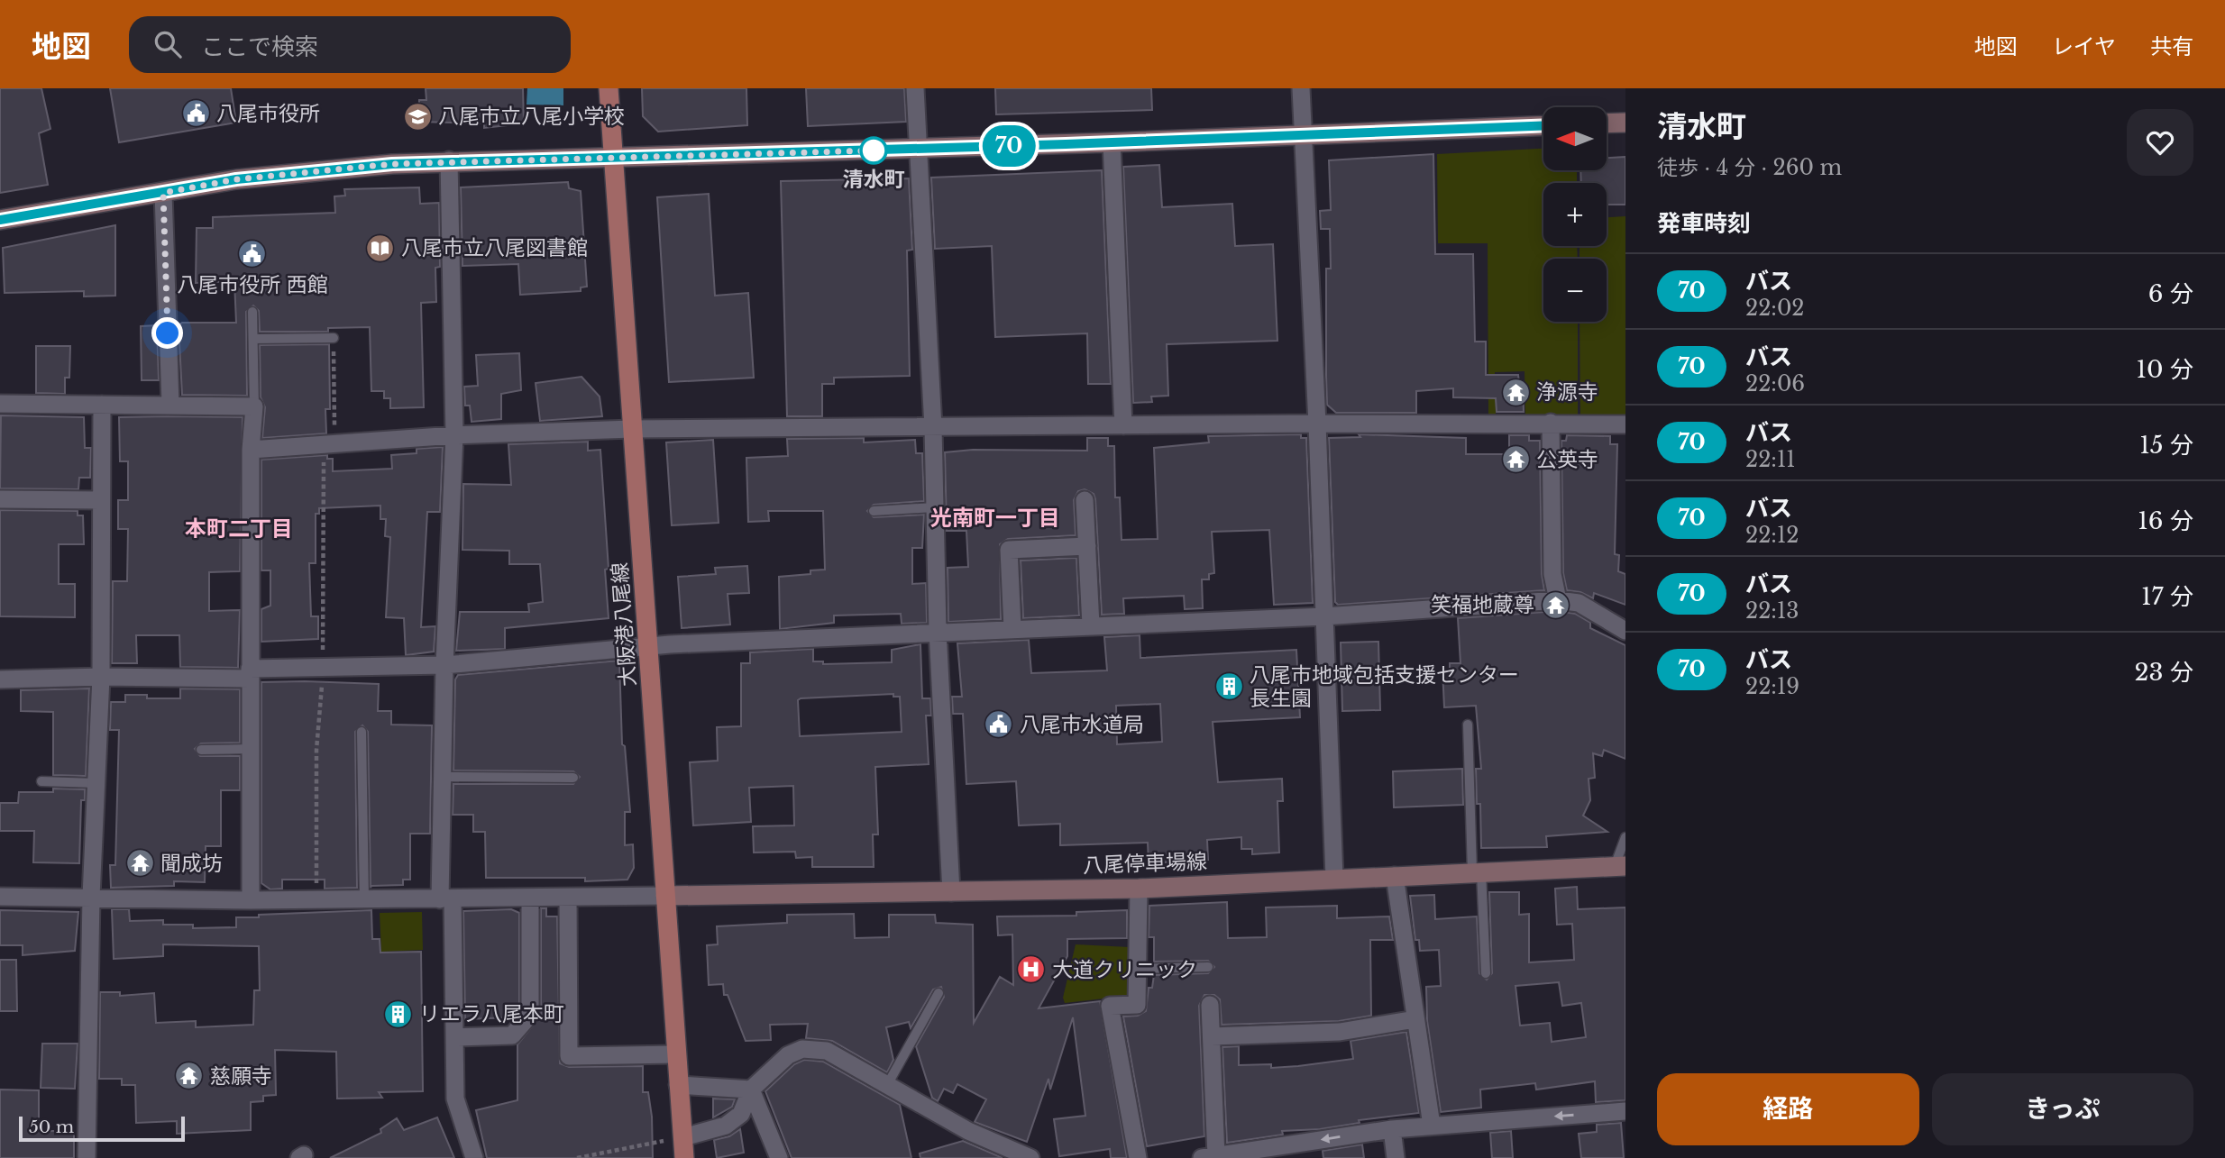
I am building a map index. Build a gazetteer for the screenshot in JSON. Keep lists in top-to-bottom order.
{
  "streets": {
    "main road": ["大阪港八尾線"],
    "street": ["八尾停車場線"]
  },
  "crossings": [
    ["大阪港八尾線", "八尾停車場線"]
  ],
  "districts": ["光南町一丁目", "本町二丁目"],
  "places": {
    "public building": ["八尾市役所", "八尾市役所 西館", "八尾市水道局"],
    "school or university": ["八尾市立八尾小学校"],
    "other": ["清水町"],
    "library": ["八尾市立八尾図書館"],
    "temple": [
      "浄源寺",
      "公英寺",
      "笑福地蔵尊",
      "聞成坊",
      "慈願寺"
    ],
    "building": ["八尾市地域包括支援センター 長生園", "リエラ八尾本町"],
    "hospital": ["大道クリニック"]
  },
  "lines": ["bus line 70"],
  "scale_bar": "50 m",
  "north": "left",
  "page": {
    "header": "地図",
    "search": "ここで検索",
    "nav": ["地図", "レイヤ", "共有"],
    "on_map": "70",
    "heading": [
      ["清水町", "徒歩 · 4 分 · 260 m"],
      "発車時刻"
    ],
    "map_buttons": ["+", "−"],
    "list": [
      {
        "mark": "70",
        "name": "バス",
        "note": "22:02",
        "value": "6 分"
      },
      {
        "mark": "70",
        "name": "バス",
        "note": "22:06",
        "value": "10 分"
      },
      {
        "mark": "70",
        "name": "バス",
        "note": "22:11",
        "value": "15 分"
      },
      {
        "mark": "70",
        "name": "バス",
        "note": "22:12",
        "value": "16 分"
      },
      {
        "mark": "70",
        "name": "バス",
        "note": "22:13",
        "value": "17 分"
      },
      {
        "mark": "70",
        "name": "バス",
        "note": "22:19",
        "value": "23 分"
      }
    ],
    "buttons": ["経路", "きっぷ"],
    "scale": "50 m"
  }
}
